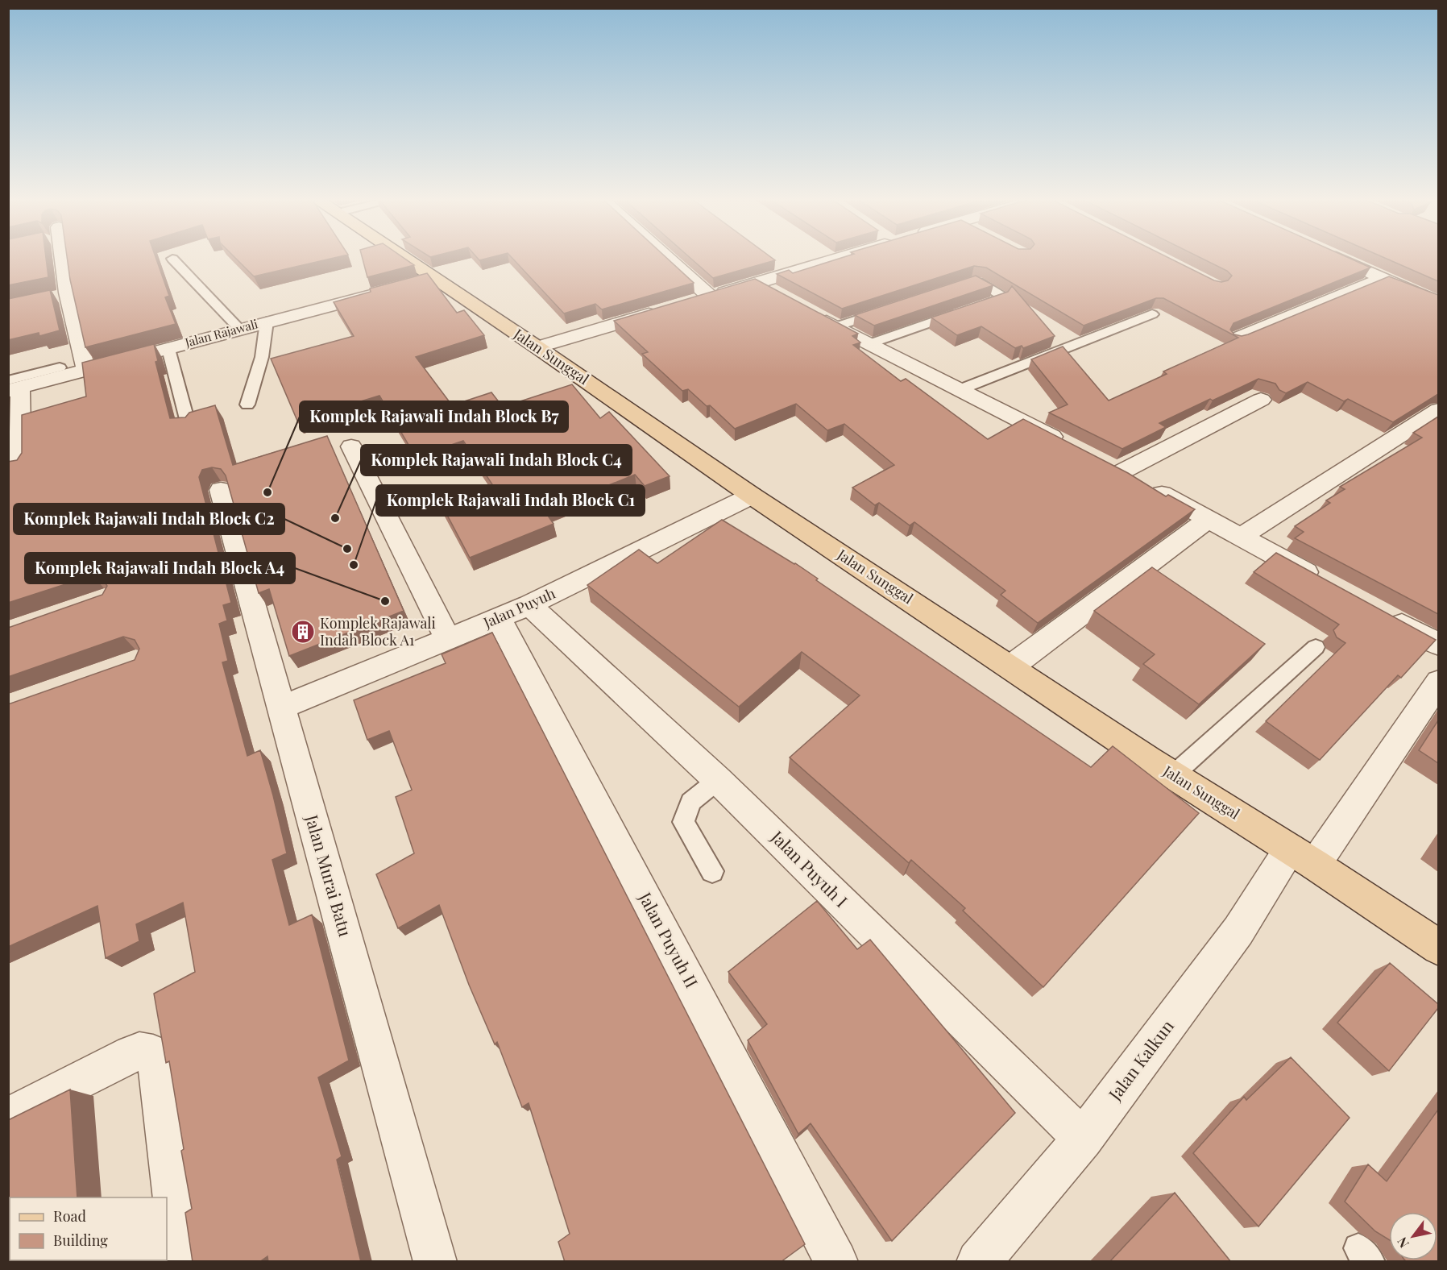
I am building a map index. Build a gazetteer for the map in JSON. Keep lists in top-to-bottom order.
{
  "streets": {
    "main road": ["Jalan Sunggal"],
    "street": [
      "Jalan Rajawali",
      "Jalan Puyuh",
      "Jalan Puyuh I",
      "Jalan Murai Batu",
      "Jalan Puyuh II",
      "Jalan Kalkun"
    ]
  },
  "crossings": [
    ["Jalan Sunggal", "Jalan Puyuh"],
    ["Jalan Sunggal", "Jalan Kalkun"],
    ["Jalan Puyuh", "Jalan Puyuh I"],
    ["Jalan Puyuh", "Jalan Murai Batu"],
    ["Jalan Puyuh", "Jalan Puyuh II"],
    ["Jalan Puyuh I", "Jalan Kalkun"]
  ],
  "places": {
    "other": [
      "Komplek Rajawali Indah Block B7",
      "Komplek Rajawali Indah Block C4",
      "Komplek Rajawali Indah Block C2",
      "Komplek Rajawali Indah Block C1",
      "Komplek Rajawali Indah Block A4"
    ],
    "building": ["Komplek Rajawali Indah Block A1"]
  },
  "legend": ["Road", "Building"],
  "north": "bottom left"
}
